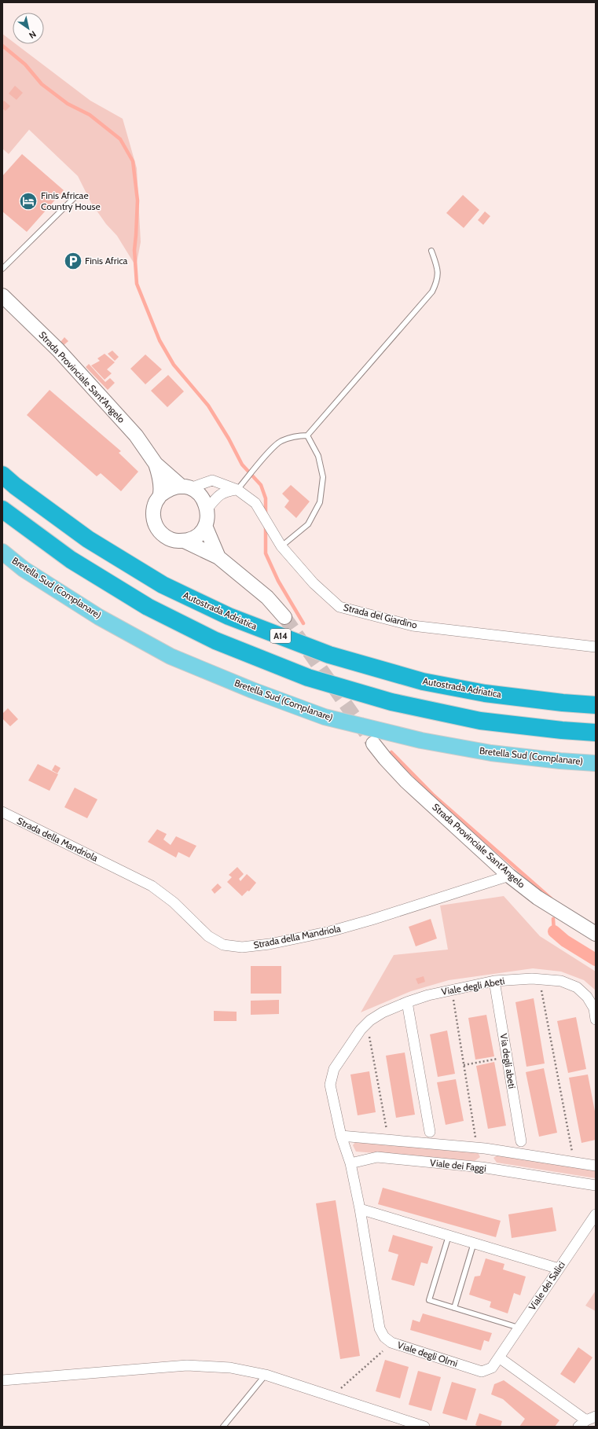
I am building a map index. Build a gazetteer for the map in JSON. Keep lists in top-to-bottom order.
{
  "streets": {
    "highway": ["Autostrada Adriatica", "A14"],
    "main road": ["Strada Provinciale Sant'Angelo", "Bretella Sud (Complanare)"],
    "street": [
      "Strada del Giardino",
      "Strada della Mandriola",
      "Viale degli Abeti",
      "Via degli abeti",
      "Viale dei Faggi",
      "Viale dei Salici",
      "Viale degli Olmi"
    ]
  },
  "crossings": [
    ["Strada Provinciale Sant'Angelo", "Strada del Giardino"],
    ["Strada Provinciale Sant'Angelo", "Strada della Mandriola"],
    ["Viale degli Abeti", "Via degli abeti"],
    ["Viale dei Faggi", "Viale degli Olmi"],
    ["Viale dei Salici", "Viale degli Olmi"]
  ],
  "places": {
    "hotel": ["Finis Africae Country House"],
    "parking": ["Finis Africa"]
  },
  "north": "bottom right"
}
